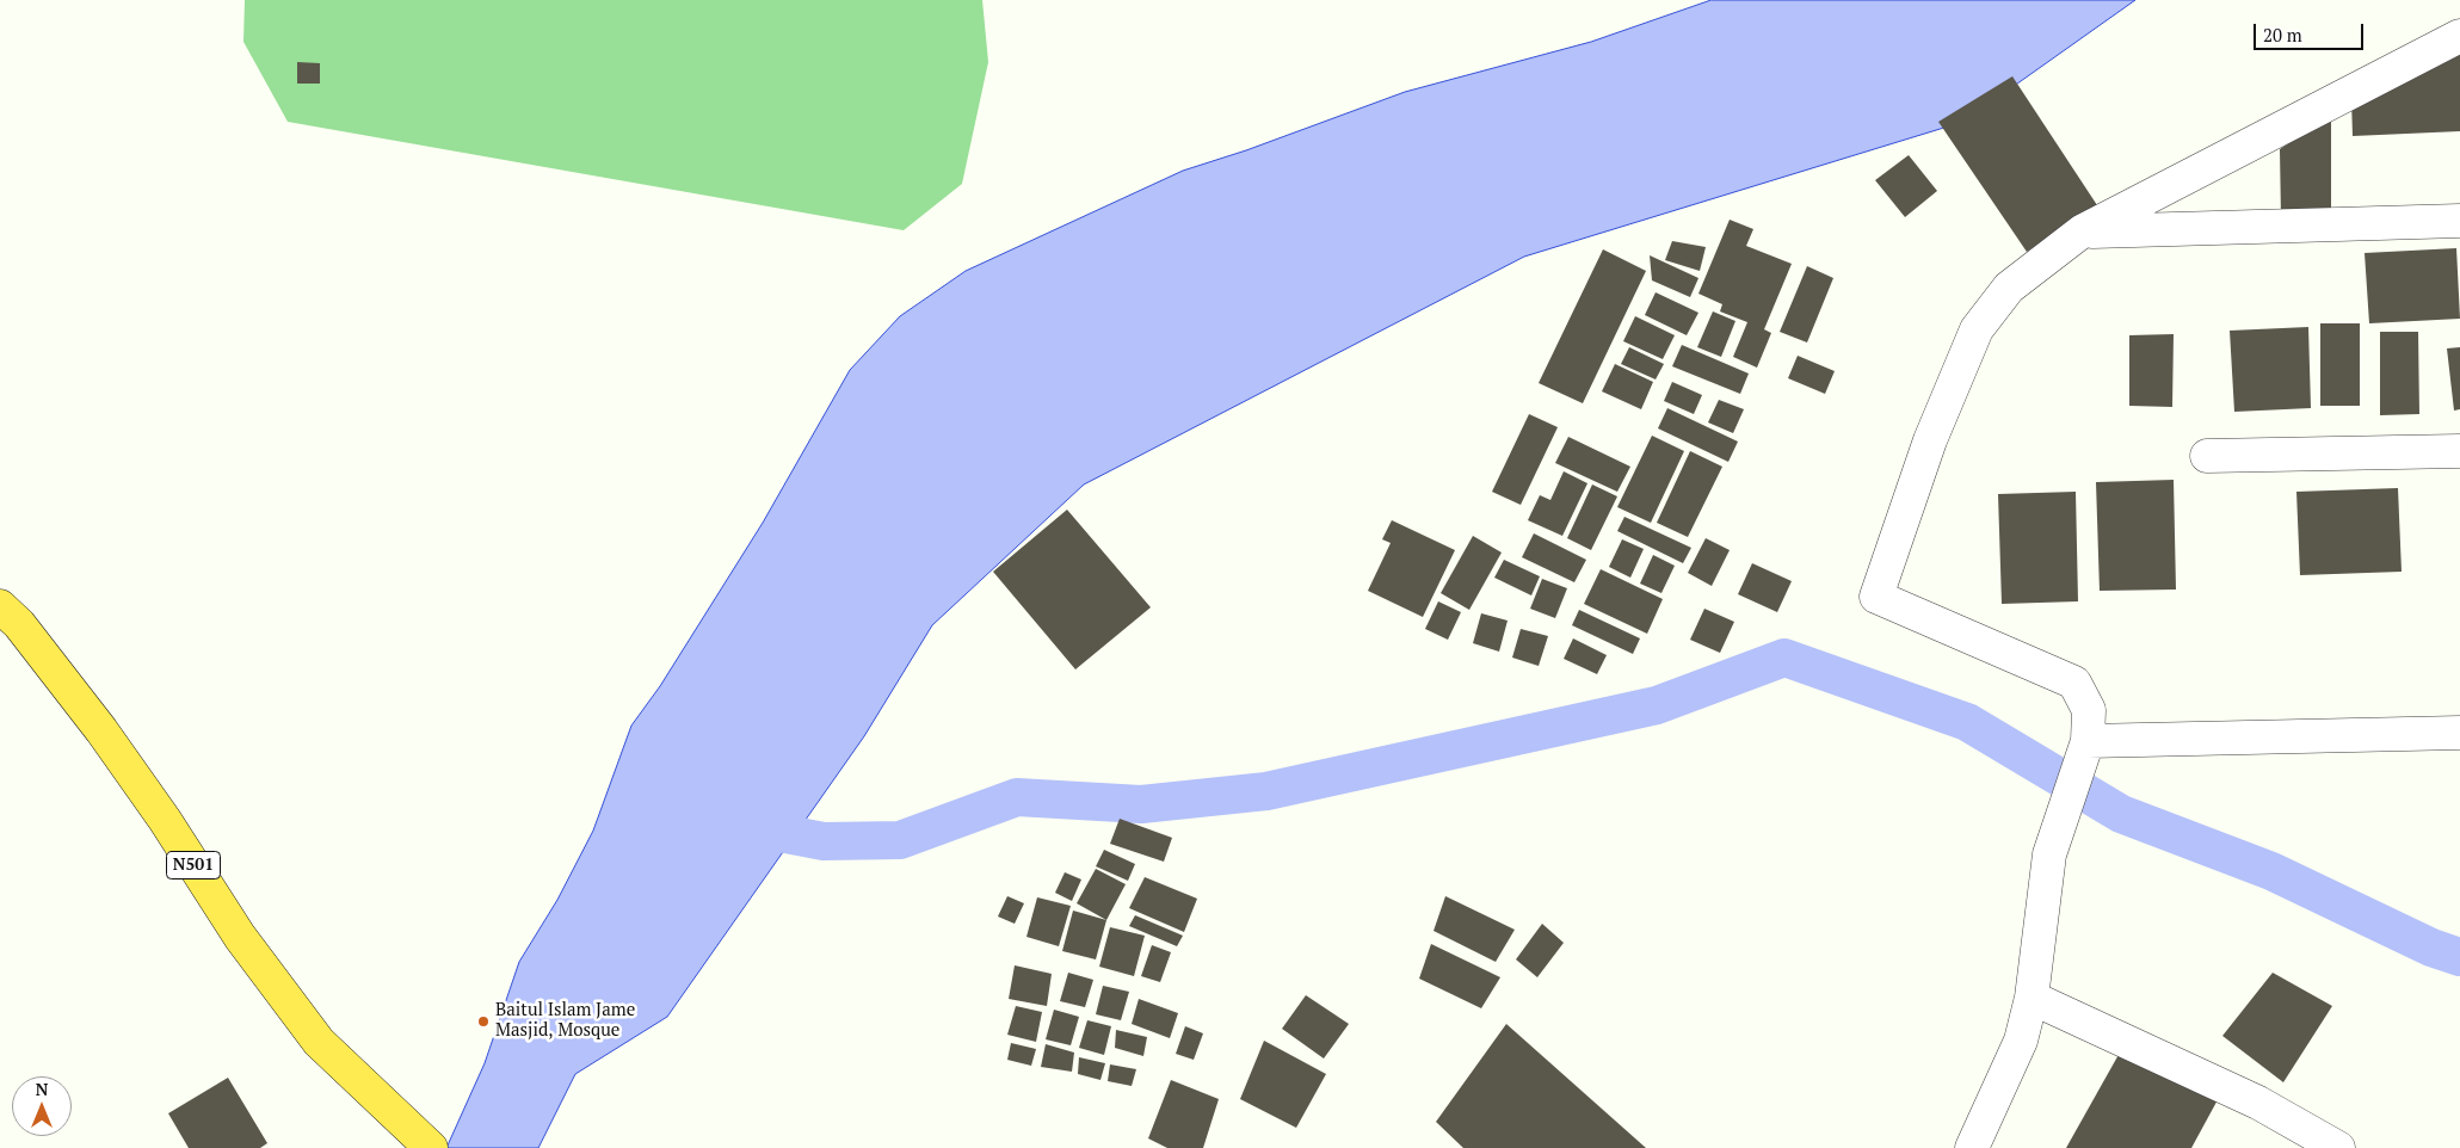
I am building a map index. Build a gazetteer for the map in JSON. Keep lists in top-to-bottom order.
{
  "streets": {
    "highway": ["N501"]
  },
  "places": ["Baitul Islam Jame Masjid, Mosque"],
  "scale_bar": "20 m",
  "north": "top"
}
